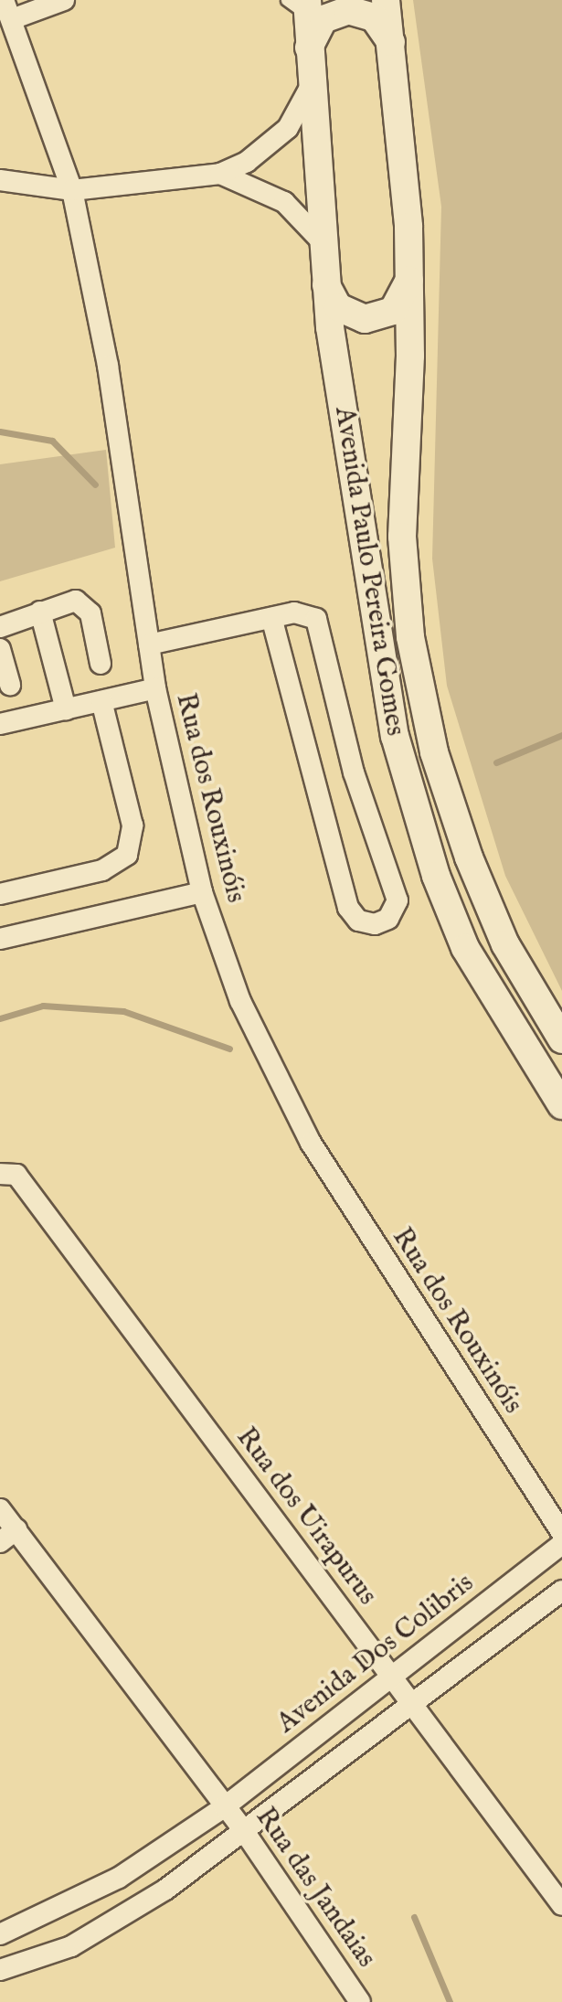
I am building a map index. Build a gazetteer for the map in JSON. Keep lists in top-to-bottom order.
{
  "streets": {
    "main road": ["Avenida Paulo Pereira Gomes"],
    "street": [
      "Rua dos Rouxinóis",
      "Rua dos Uirapurus",
      "Avenida Dos Colibris",
      "Rua das Jandaias"
    ]
  },
  "crossings": [
    ["Rua dos Uirapurus", "Avenida Dos Colibris"],
    ["Avenida Dos Colibris", "Rua das Jandaias"]
  ]
}
